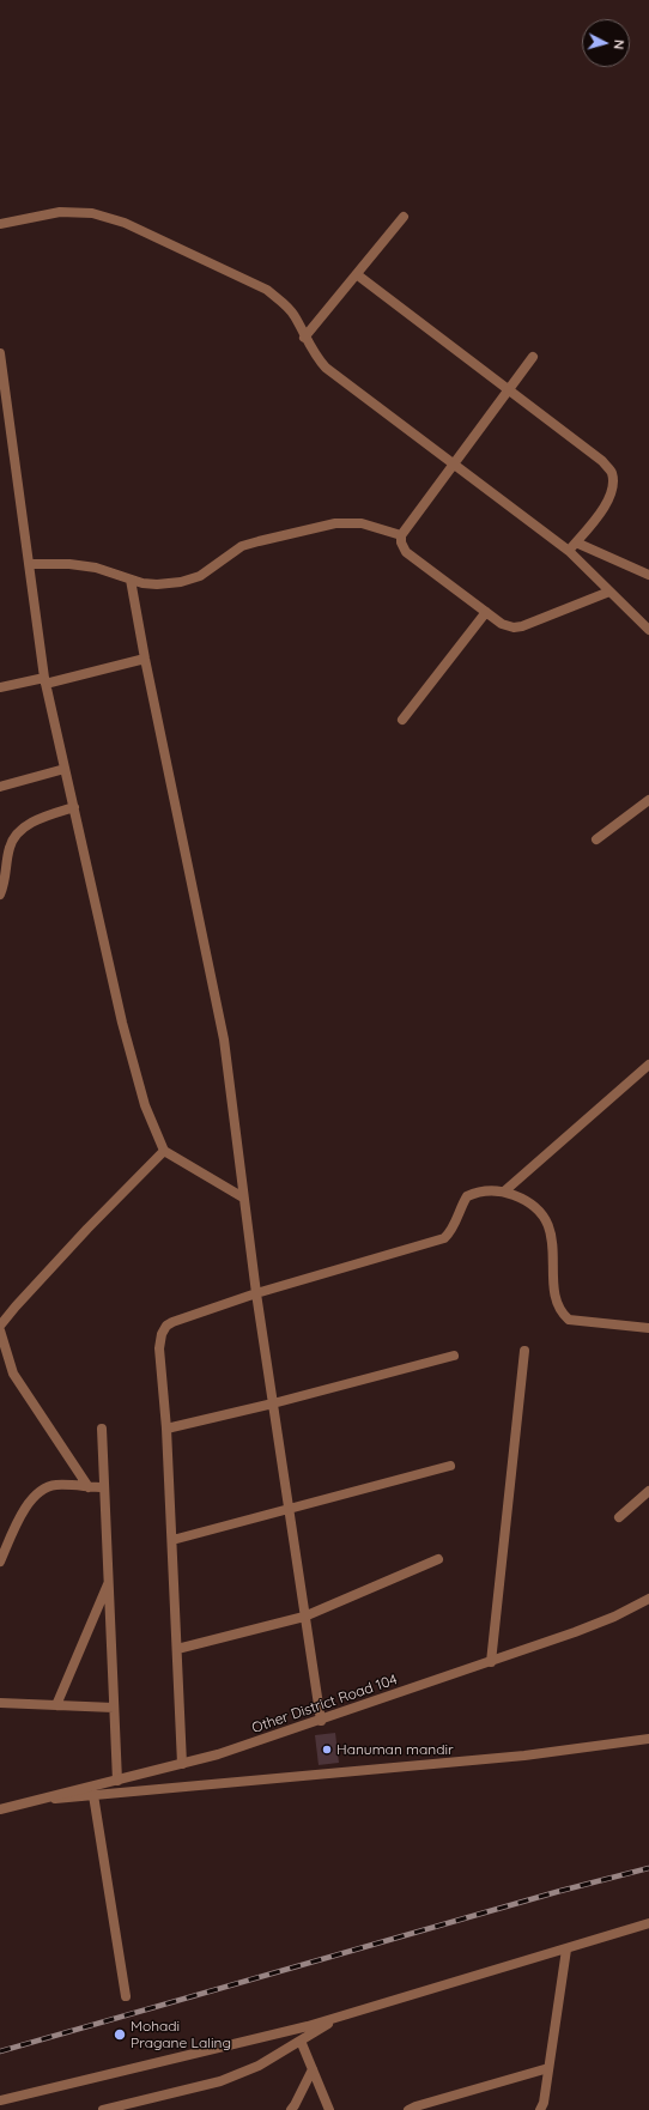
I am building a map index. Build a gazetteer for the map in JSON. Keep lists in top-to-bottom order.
{
  "streets": {
    "street": ["Other District Road 104"]
  },
  "places": ["Hanuman mandir", "Mohadi Pragane Laling"],
  "north": "right"
}
